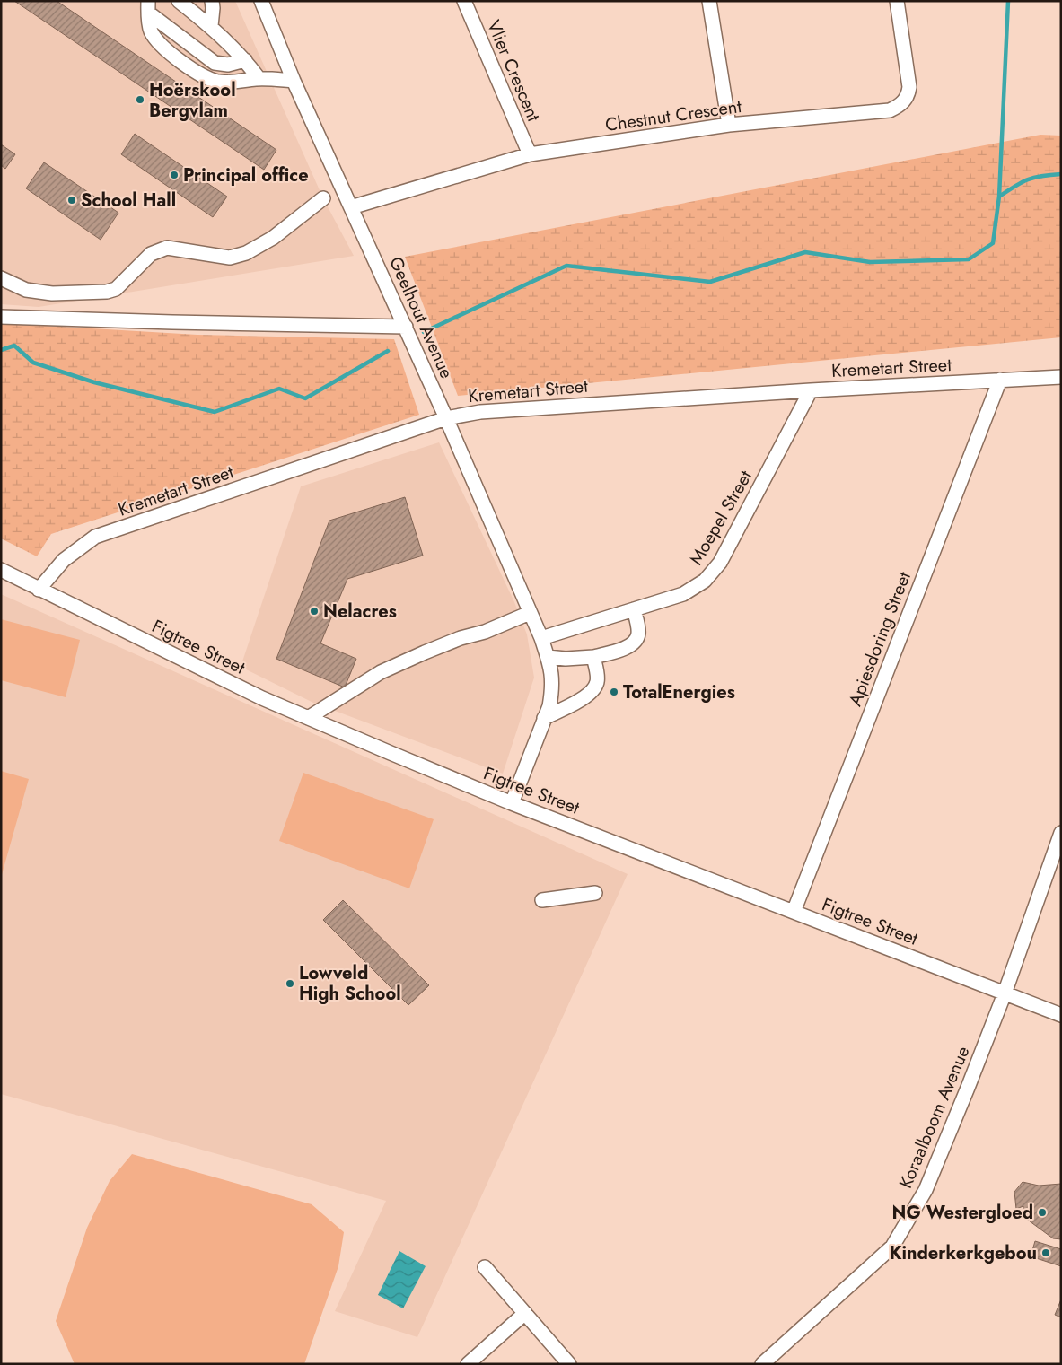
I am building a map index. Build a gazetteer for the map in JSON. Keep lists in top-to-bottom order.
{
  "streets": {
    "street": [
      "Vlier Crescent",
      "Chestnut Crescent",
      "Geelhout Avenue",
      "Kremetart Street",
      "Moepel Street",
      "Apiesdoring Street",
      "Figtree Street",
      "Koraalboom Avenue"
    ]
  },
  "crossings": [
    ["Vlier Crescent", "Chestnut Crescent"],
    ["Chestnut Crescent", "Geelhout Avenue"],
    ["Geelhout Avenue", "Kremetart Street"],
    ["Geelhout Avenue", "Moepel Street"],
    ["Geelhout Avenue", "Figtree Street"],
    ["Kremetart Street", "Moepel Street"],
    ["Kremetart Street", "Apiesdoring Street"],
    ["Kremetart Street", "Figtree Street"],
    ["Apiesdoring Street", "Figtree Street"],
    ["Figtree Street", "Koraalboom Avenue"]
  ],
  "places": [
    "Hoërskool Bergvlam",
    "Principal office",
    "School Hall",
    "Nelacres",
    "TotalEnergies",
    "Lowveld High School",
    "NG Westergloed",
    "Kinderkerkgebou"
  ]
}
